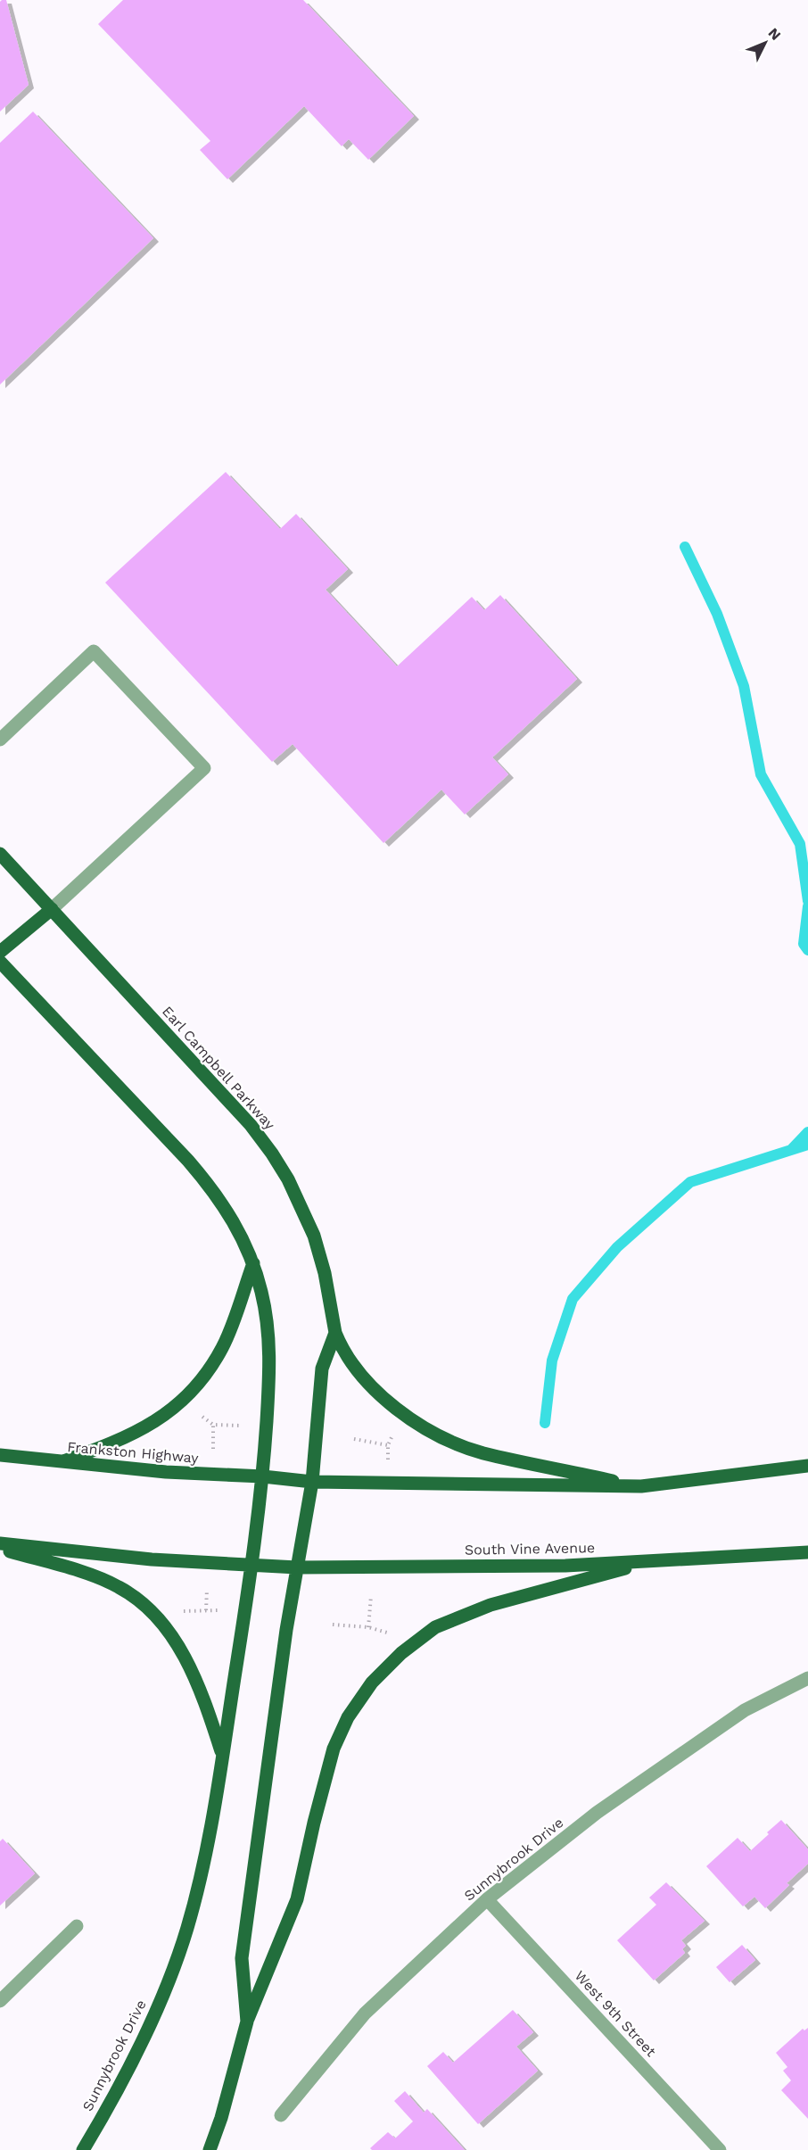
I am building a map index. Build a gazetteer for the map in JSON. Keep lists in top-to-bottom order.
{
  "streets": {
    "main road": [
      "Earl Campbell Parkway",
      "Frankston Highway",
      "South Vine Avenue",
      "Sunnybrook Drive"
    ],
    "street": ["West 9th Street"]
  },
  "crossings": [
    ["South Vine Avenue", "Sunnybrook Drive"],
    ["Sunnybrook Drive", "West 9th Street"]
  ],
  "north": "top right"
}
